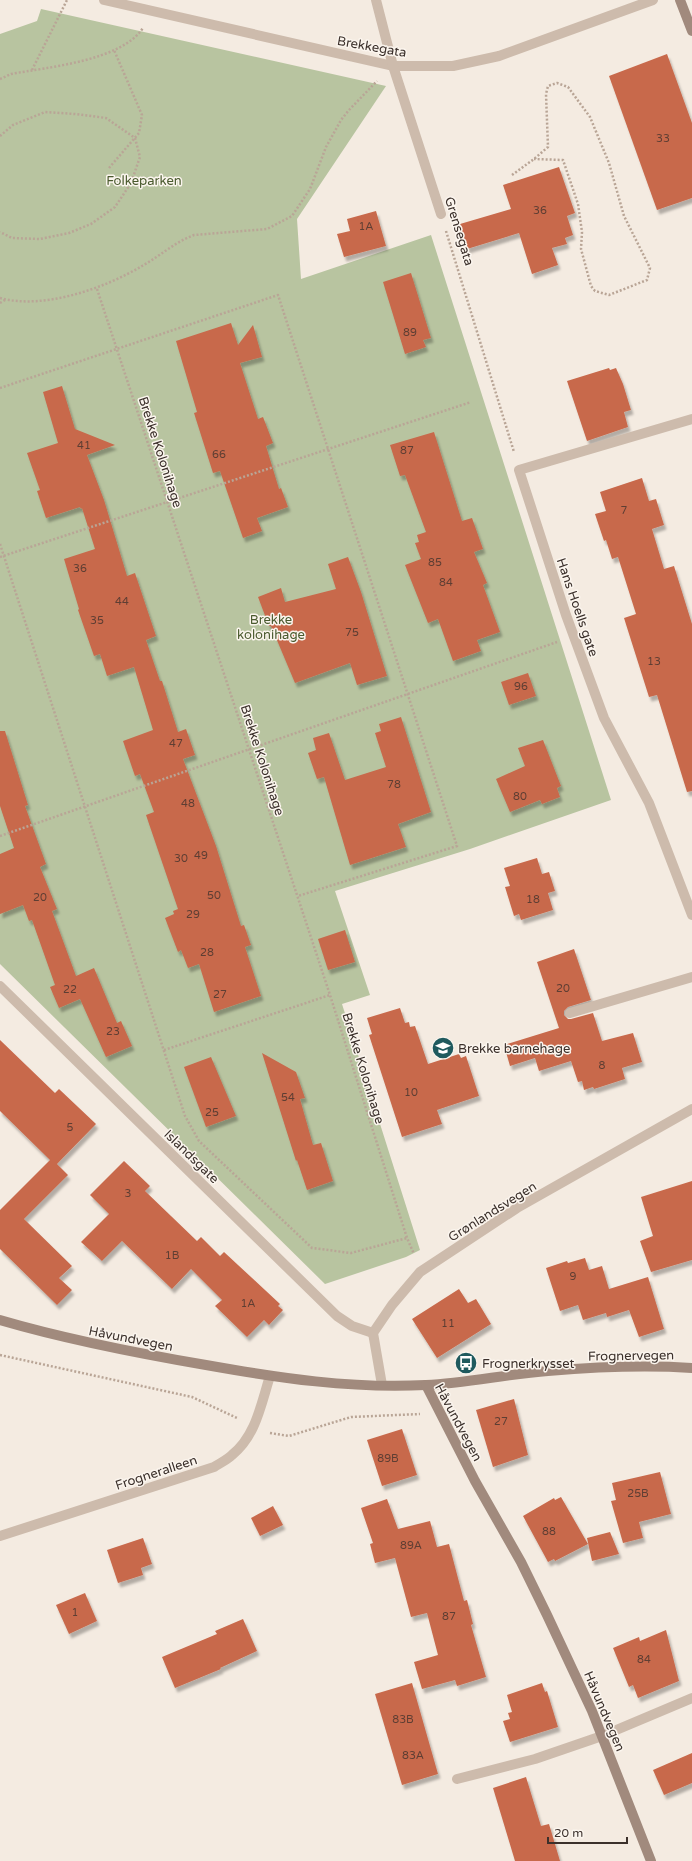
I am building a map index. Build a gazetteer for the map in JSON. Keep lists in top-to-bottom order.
{
  "streets": {
    "main road": ["Håvundvegen", "Frognervegen"],
    "street": [
      "Brekkegata",
      "Grensegata",
      "Hans Hoells gate",
      "Islandsgate",
      "Grønlandsvegen",
      "Frogneralleen"
    ],
    "path": ["Brekke Kolonihage"]
  },
  "crossings": [
    ["Brekkegata", "Grensegata"],
    ["Grensegata", "Hans Hoells gate"],
    ["Brekke Kolonihage", "Grønlandsvegen"],
    ["Islandsgate", "Grønlandsvegen"],
    ["Håvundvegen", "Frognervegen"],
    ["Håvundvegen", "Frogneralleen"]
  ],
  "parks": ["Folkeparken", "Brekke kolonihage"],
  "places": {
    "school or university": ["Brekke barnehage"],
    "bus stop": ["Frognerkrysset"]
  },
  "house_numbers": [
    "33",
    "36",
    "1A",
    "89",
    "41",
    "87",
    "66",
    "7",
    "85",
    "36",
    "84",
    "44",
    "35",
    "75",
    "13",
    "96",
    "47",
    "78",
    "80",
    "48",
    "49",
    "30",
    "50",
    "20",
    "18",
    "29",
    "28",
    "20",
    "22",
    "27",
    "23",
    "8",
    "10",
    "54",
    "25",
    "5",
    "3",
    "1B",
    "9",
    "1A",
    "11",
    "27",
    "89B",
    "25B",
    "88",
    "89A",
    "1",
    "87",
    "84",
    "83B",
    "83A"
  ],
  "scale_bar": "20 m"
}
